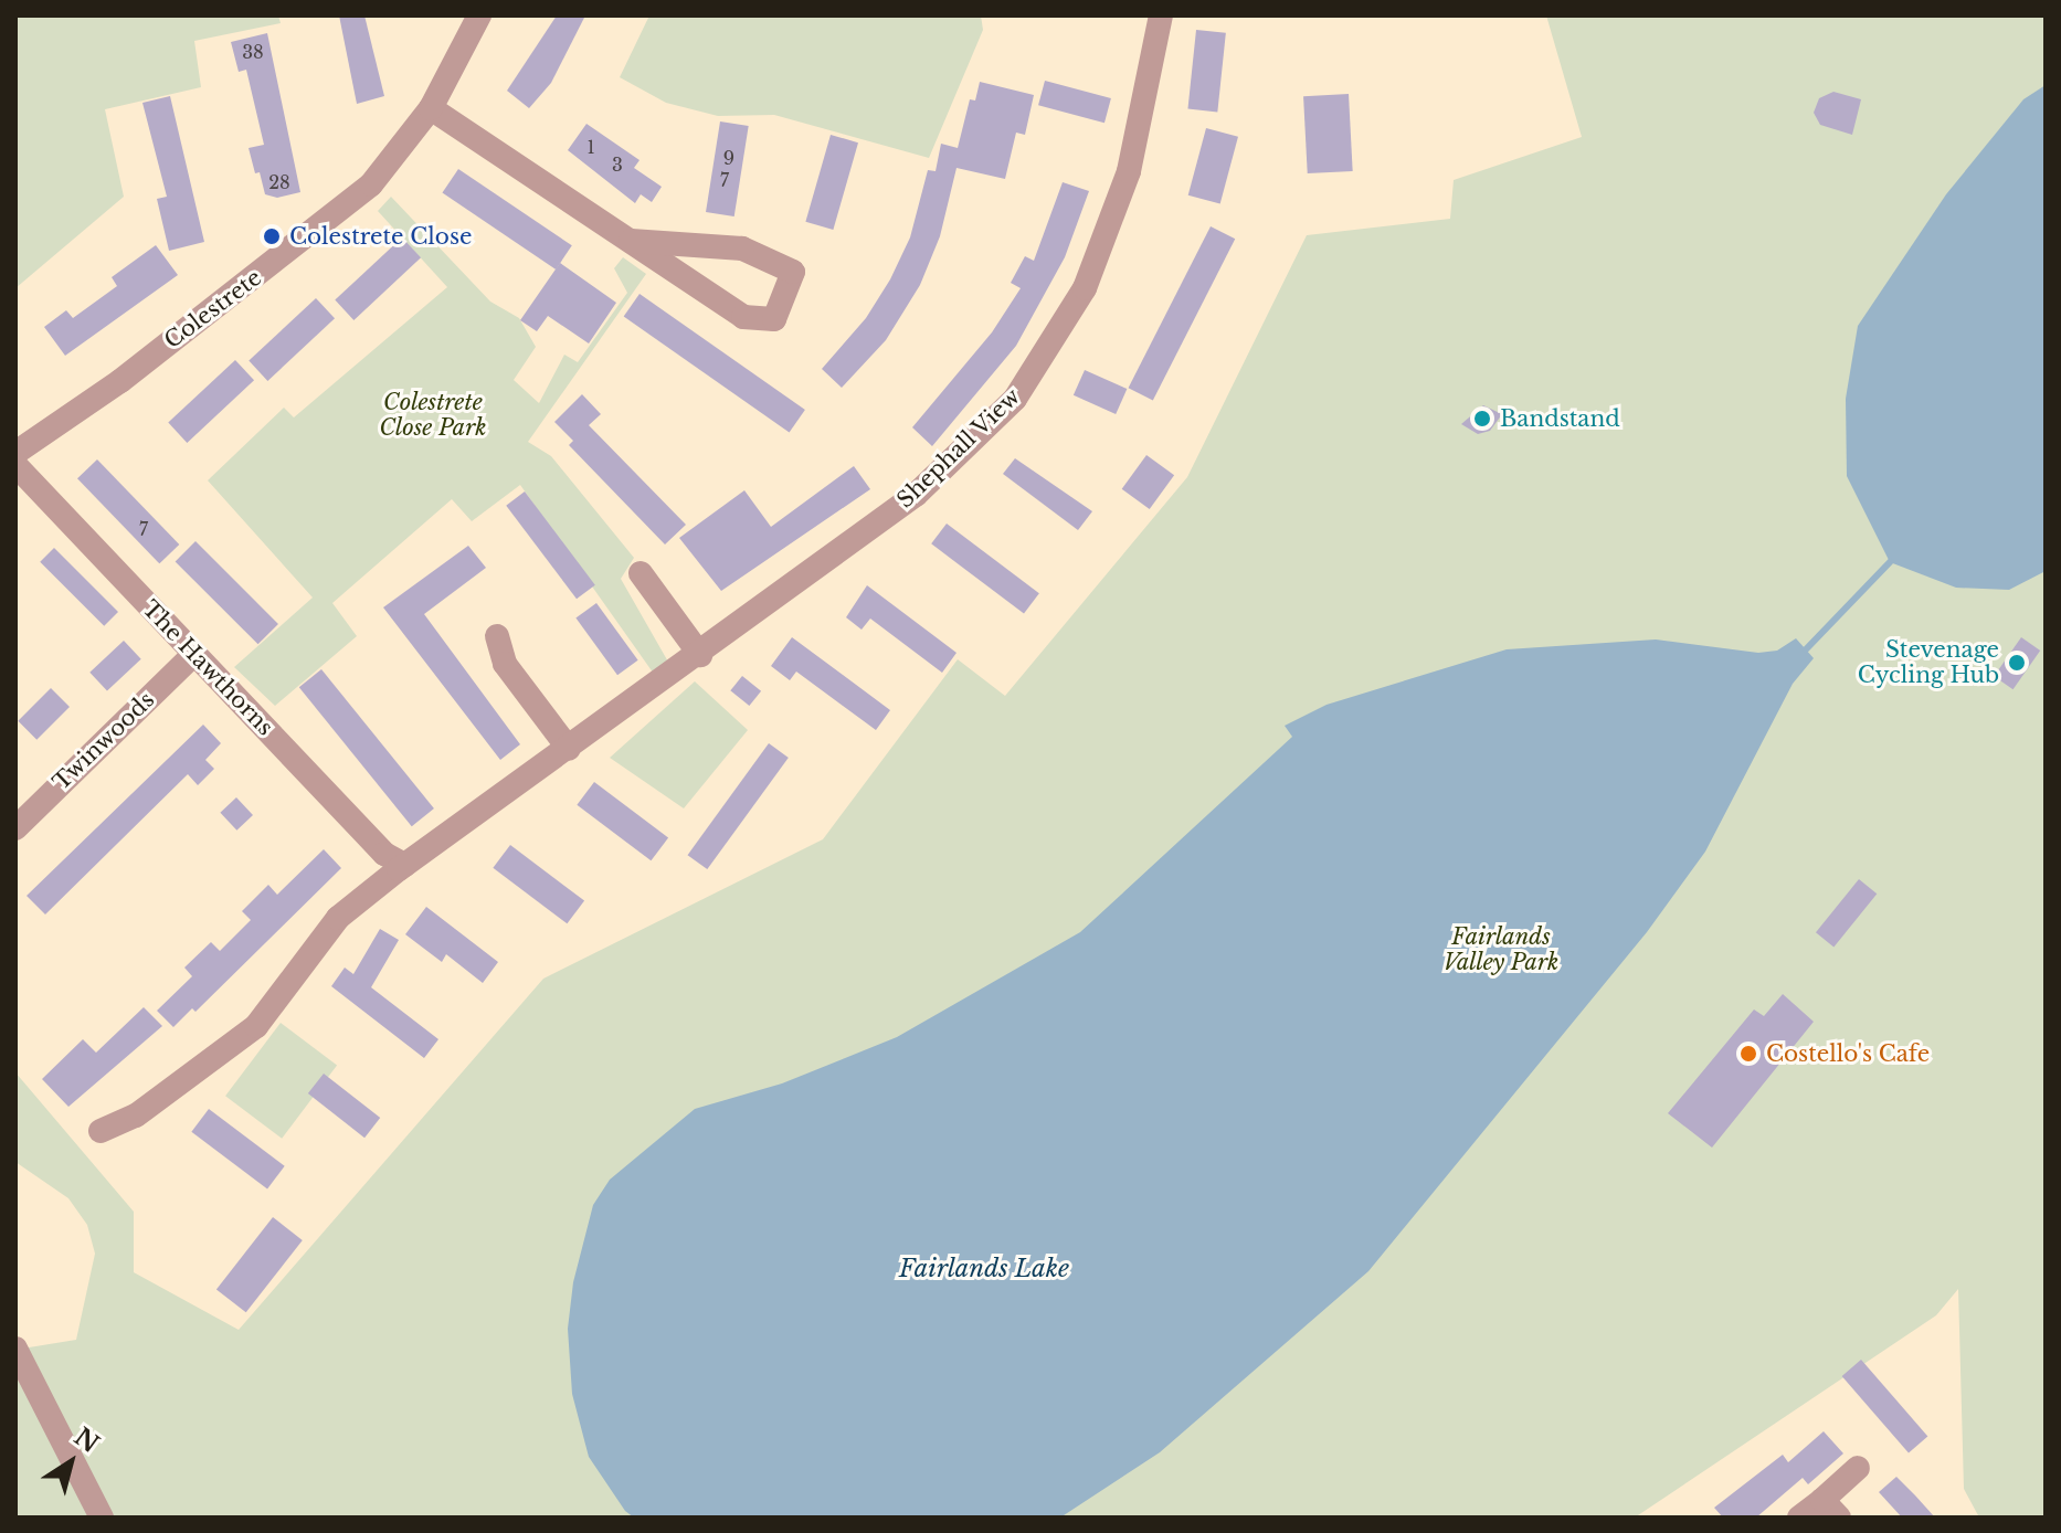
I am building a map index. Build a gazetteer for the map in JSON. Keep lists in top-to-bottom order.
{
  "streets": {
    "street": [
      "Colestrete",
      "Shephall View",
      "The Hawthorns",
      "Twinwoods"
    ]
  },
  "crossings": [
    ["Shephall View", "The Hawthorns"],
    ["The Hawthorns", "Twinwoods"]
  ],
  "water": ["Fairlands Lake"],
  "parks": ["Colestrete Close Park", "Fairlands Valley Park"],
  "places": [
    "Colestrete Close",
    "Bandstand",
    "Stevenage Cycling Hub",
    "Costello's Cafe"
  ],
  "house_numbers": [
    "38",
    "1",
    "9",
    "3",
    "7",
    "28",
    "7"
  ],
  "north": "top right"
}
